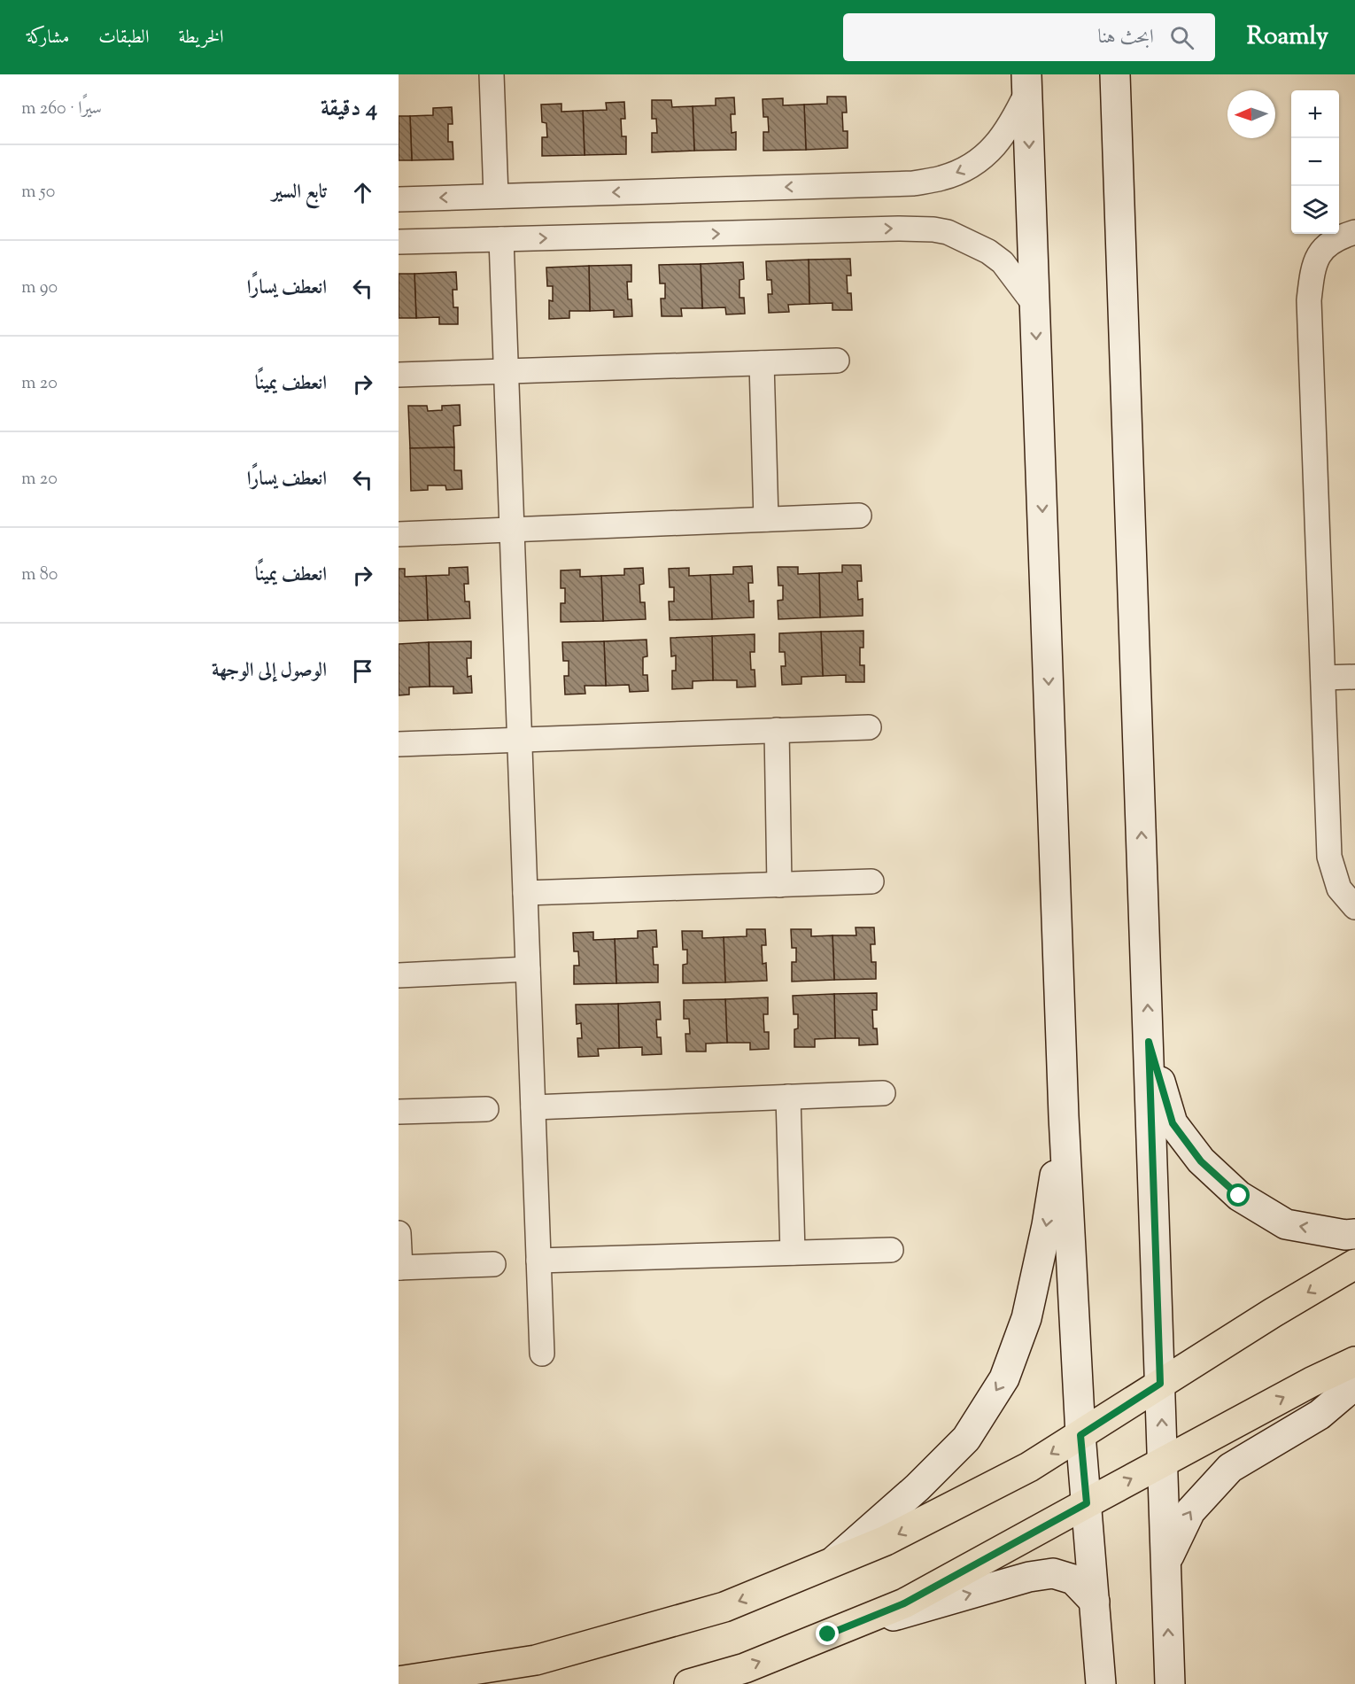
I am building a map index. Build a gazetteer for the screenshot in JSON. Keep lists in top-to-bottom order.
{
  "north": "left",
  "page": {
    "header": "Roamly",
    "search": "ابحث هنا",
    "nav": ["الخريطة", "الطبقات", "مشاركة"],
    "heading": ["4 دقيقة", "سيرًا · 260 m"],
    "map_buttons": ["+", "−"],
    "list": [
      ["تابع السير", "50 m"],
      ["انعطف يسارًا", "90 m"],
      ["انعطف يمينًا", "20 m"],
      ["انعطف يسارًا", "20 m"],
      ["انعطف يمينًا", "80 m"],
      "الوصول إلى الوجهة"
    ]
  }
}
